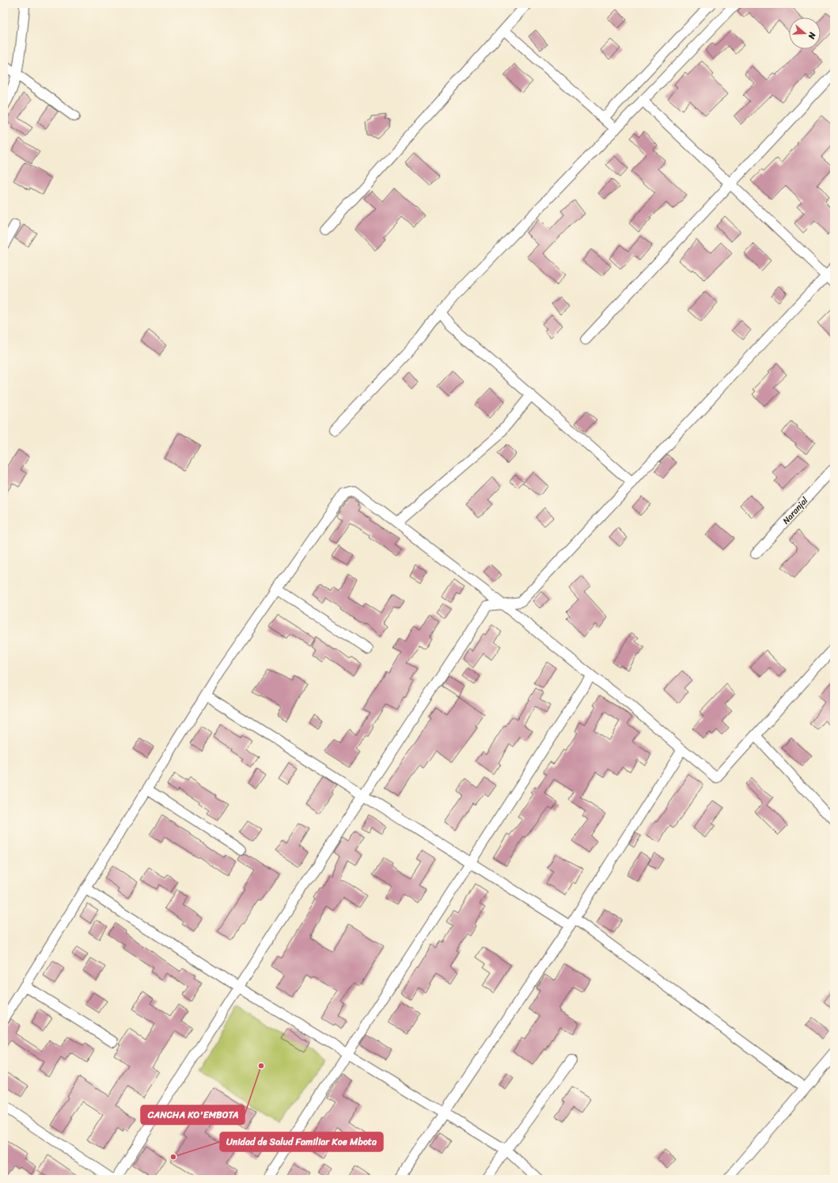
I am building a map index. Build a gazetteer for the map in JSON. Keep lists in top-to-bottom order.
{
  "streets": {
    "street": ["Naranjal"]
  },
  "places": ["CANCHA KO'EMBOTA", "Unidad de Salud Familiar Koe Mbota"],
  "north": "right"
}
